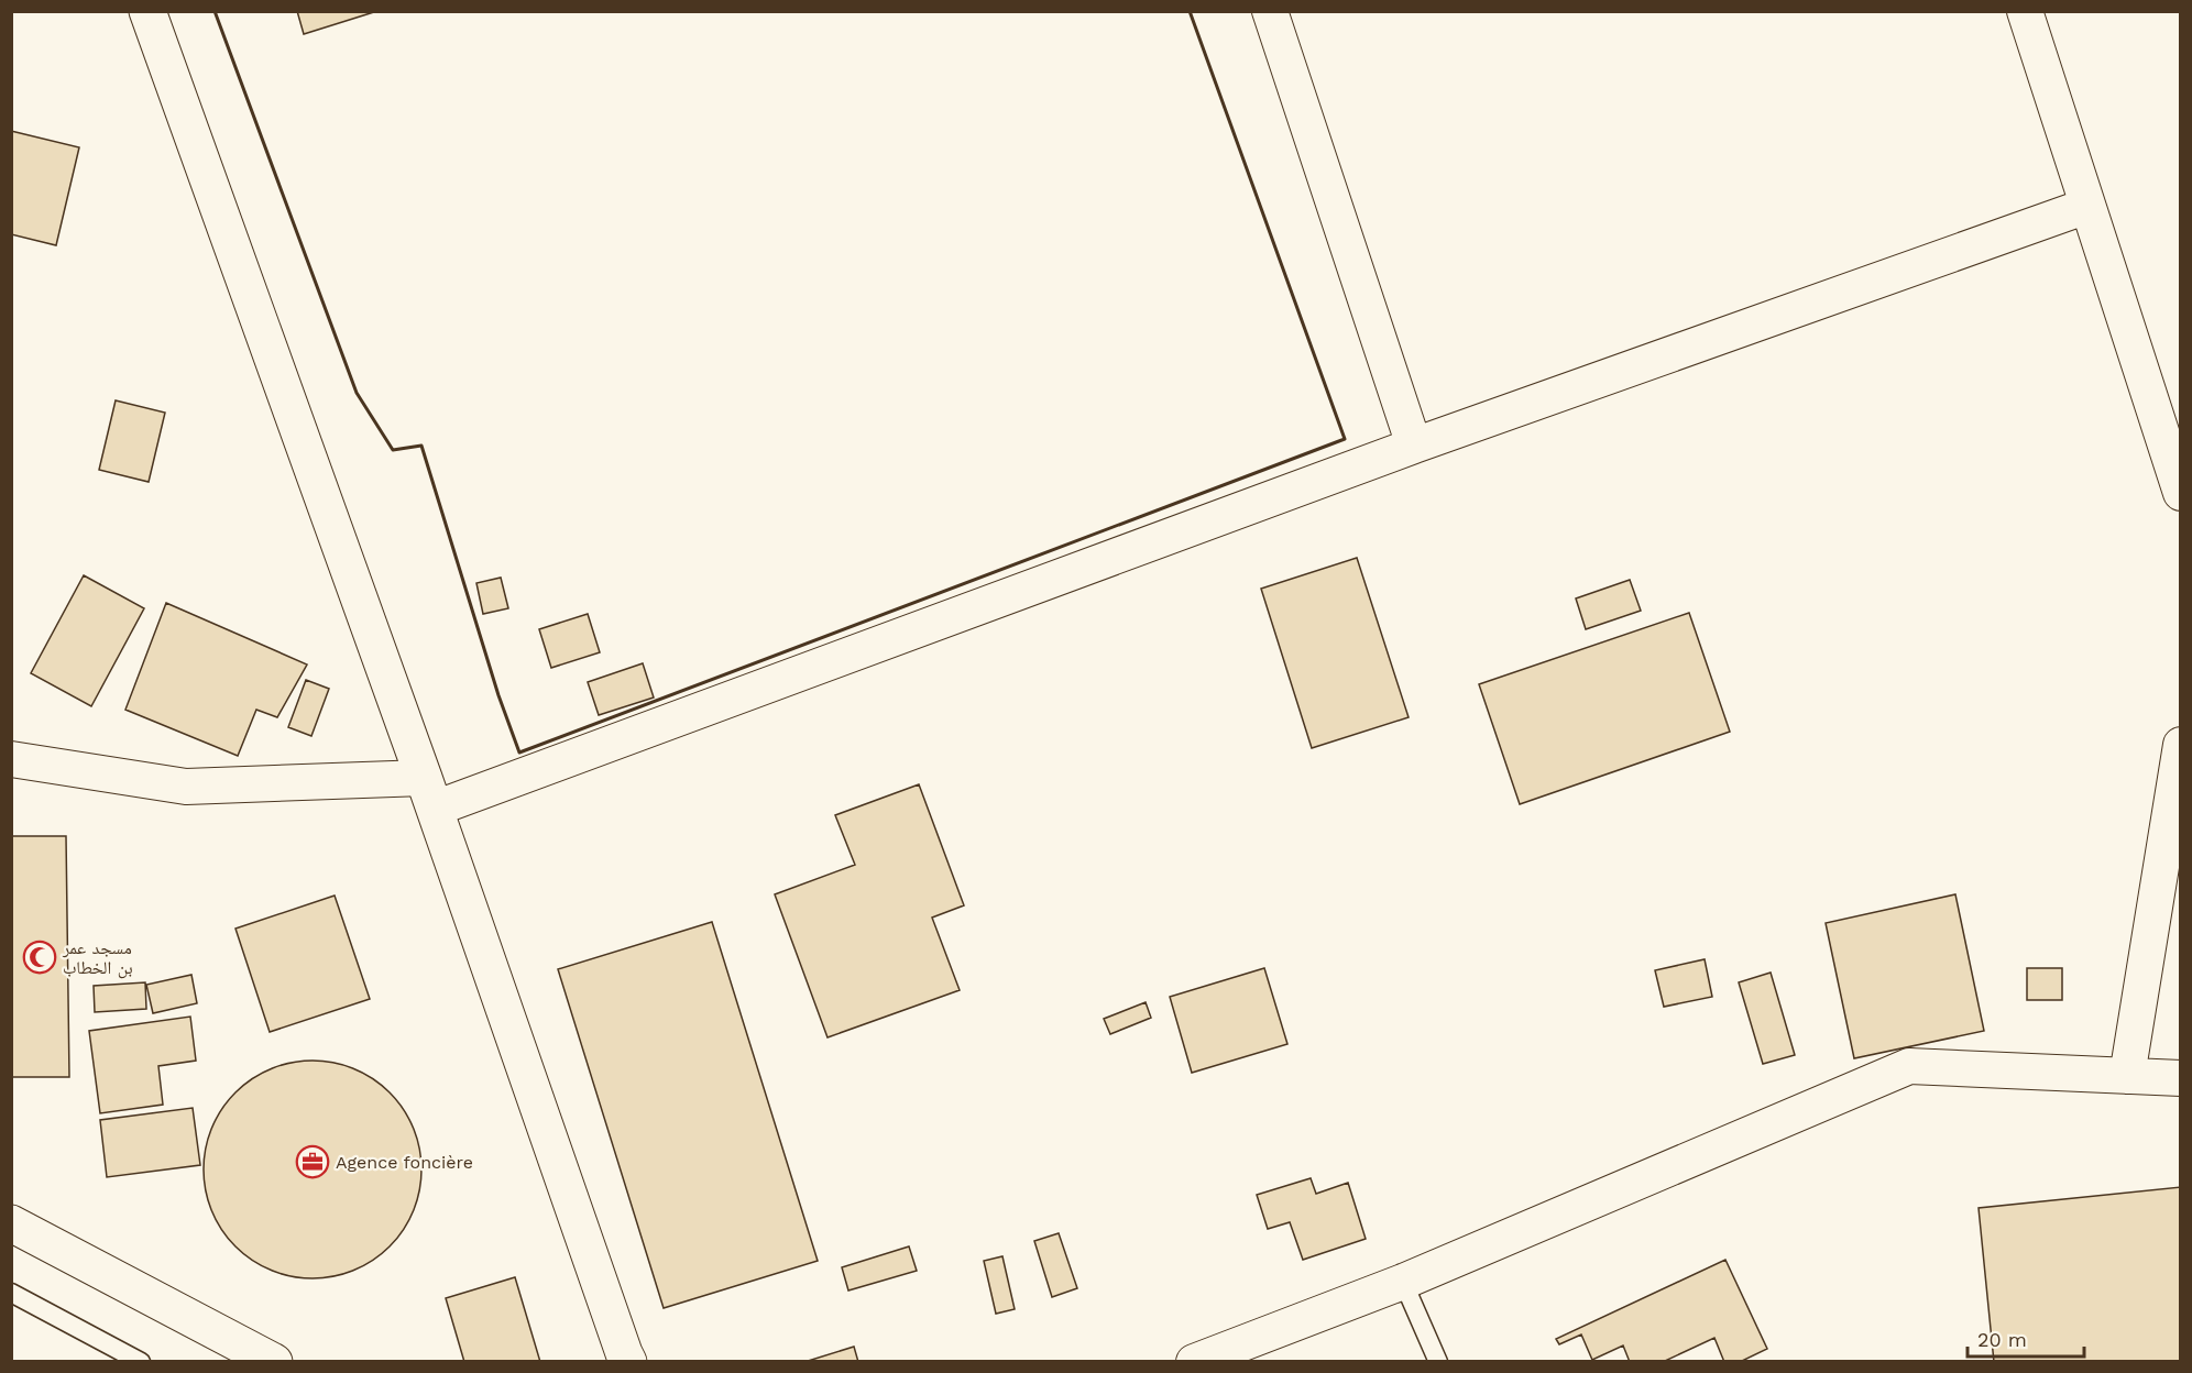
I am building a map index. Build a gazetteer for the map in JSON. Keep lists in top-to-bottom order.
{
  "places": {
    "mosque": ["مسجد عمر بن الخطاب"],
    "office": ["Agence foncière"]
  },
  "scale_bar": "20 m"
}
